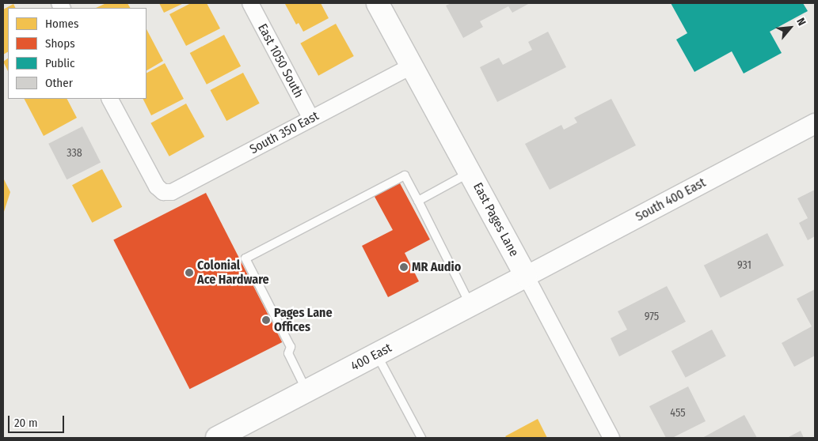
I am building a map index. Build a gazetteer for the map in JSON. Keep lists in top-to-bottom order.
{
  "streets": {
    "main road": ["East Pages Lane", "400 East"],
    "street": ["East 1050 South", "South 350 East", "South 400 East"]
  },
  "crossings": [
    ["East 1050 South", "South 350 East"],
    ["South 350 East", "East Pages Lane"],
    ["South 400 East", "East Pages Lane"],
    ["South 400 East", "400 East"],
    ["East Pages Lane", "400 East"]
  ],
  "places": ["MR Audio", "Colonial Ace Hardware", "Pages Lane Offices"],
  "house_numbers": [
    "338",
    "931",
    "975",
    "455"
  ],
  "legend": [
    "Homes",
    "Shops",
    "Public",
    "Other"
  ],
  "scale_bar": "20 m",
  "north": "top right"
}
